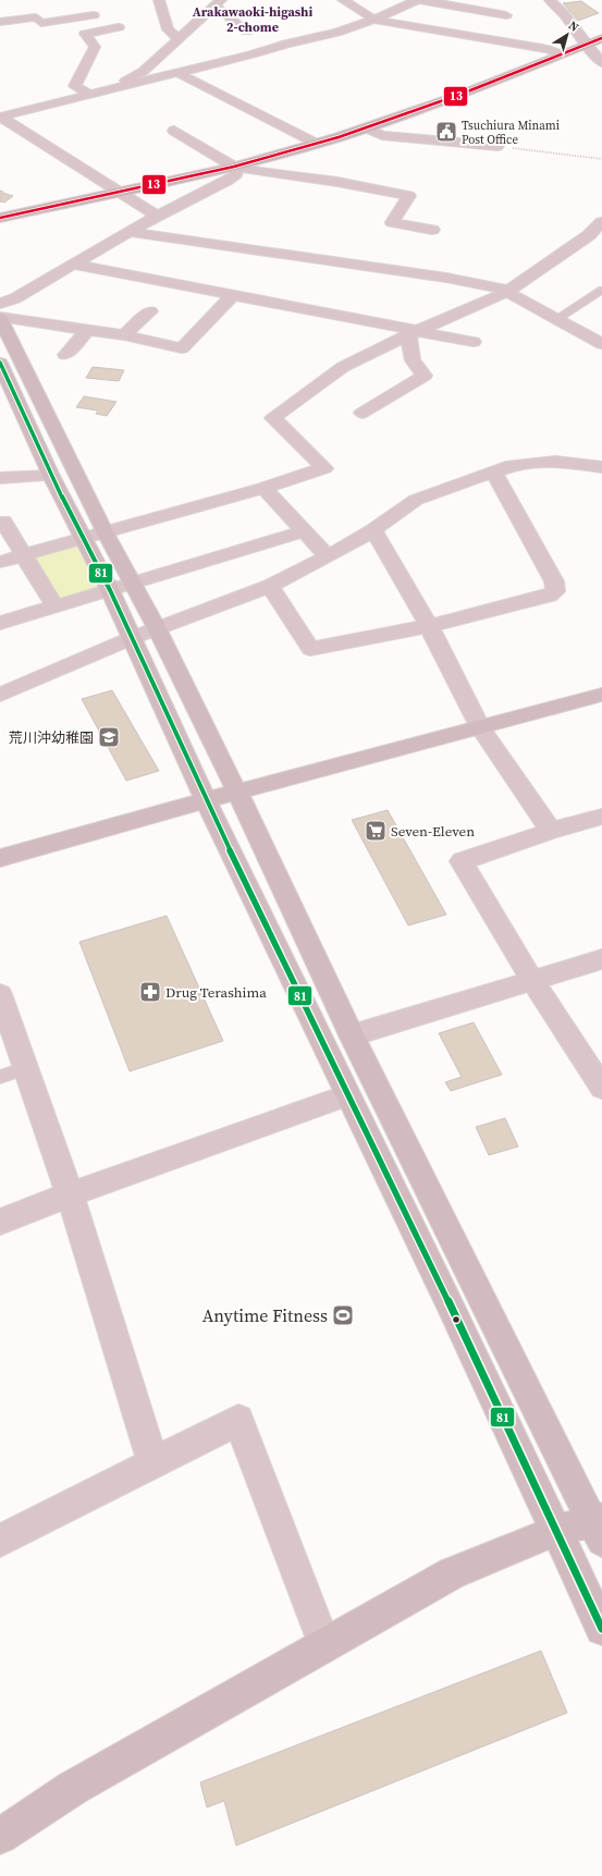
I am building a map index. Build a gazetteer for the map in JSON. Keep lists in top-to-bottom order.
{
  "districts": ["Arakawaoki-higashi 2-chome"],
  "places": {
    "public building": ["Tsuchiura Minami Post Office"],
    "school or university": ["荒川沖幼稚園"],
    "supermarket": ["Seven-Eleven"],
    "pharmacy": ["Drug Terashima"],
    "sports": ["Anytime Fitness"]
  },
  "lines": ["transit line 13", "transit line 81"],
  "north": "top right"
}
